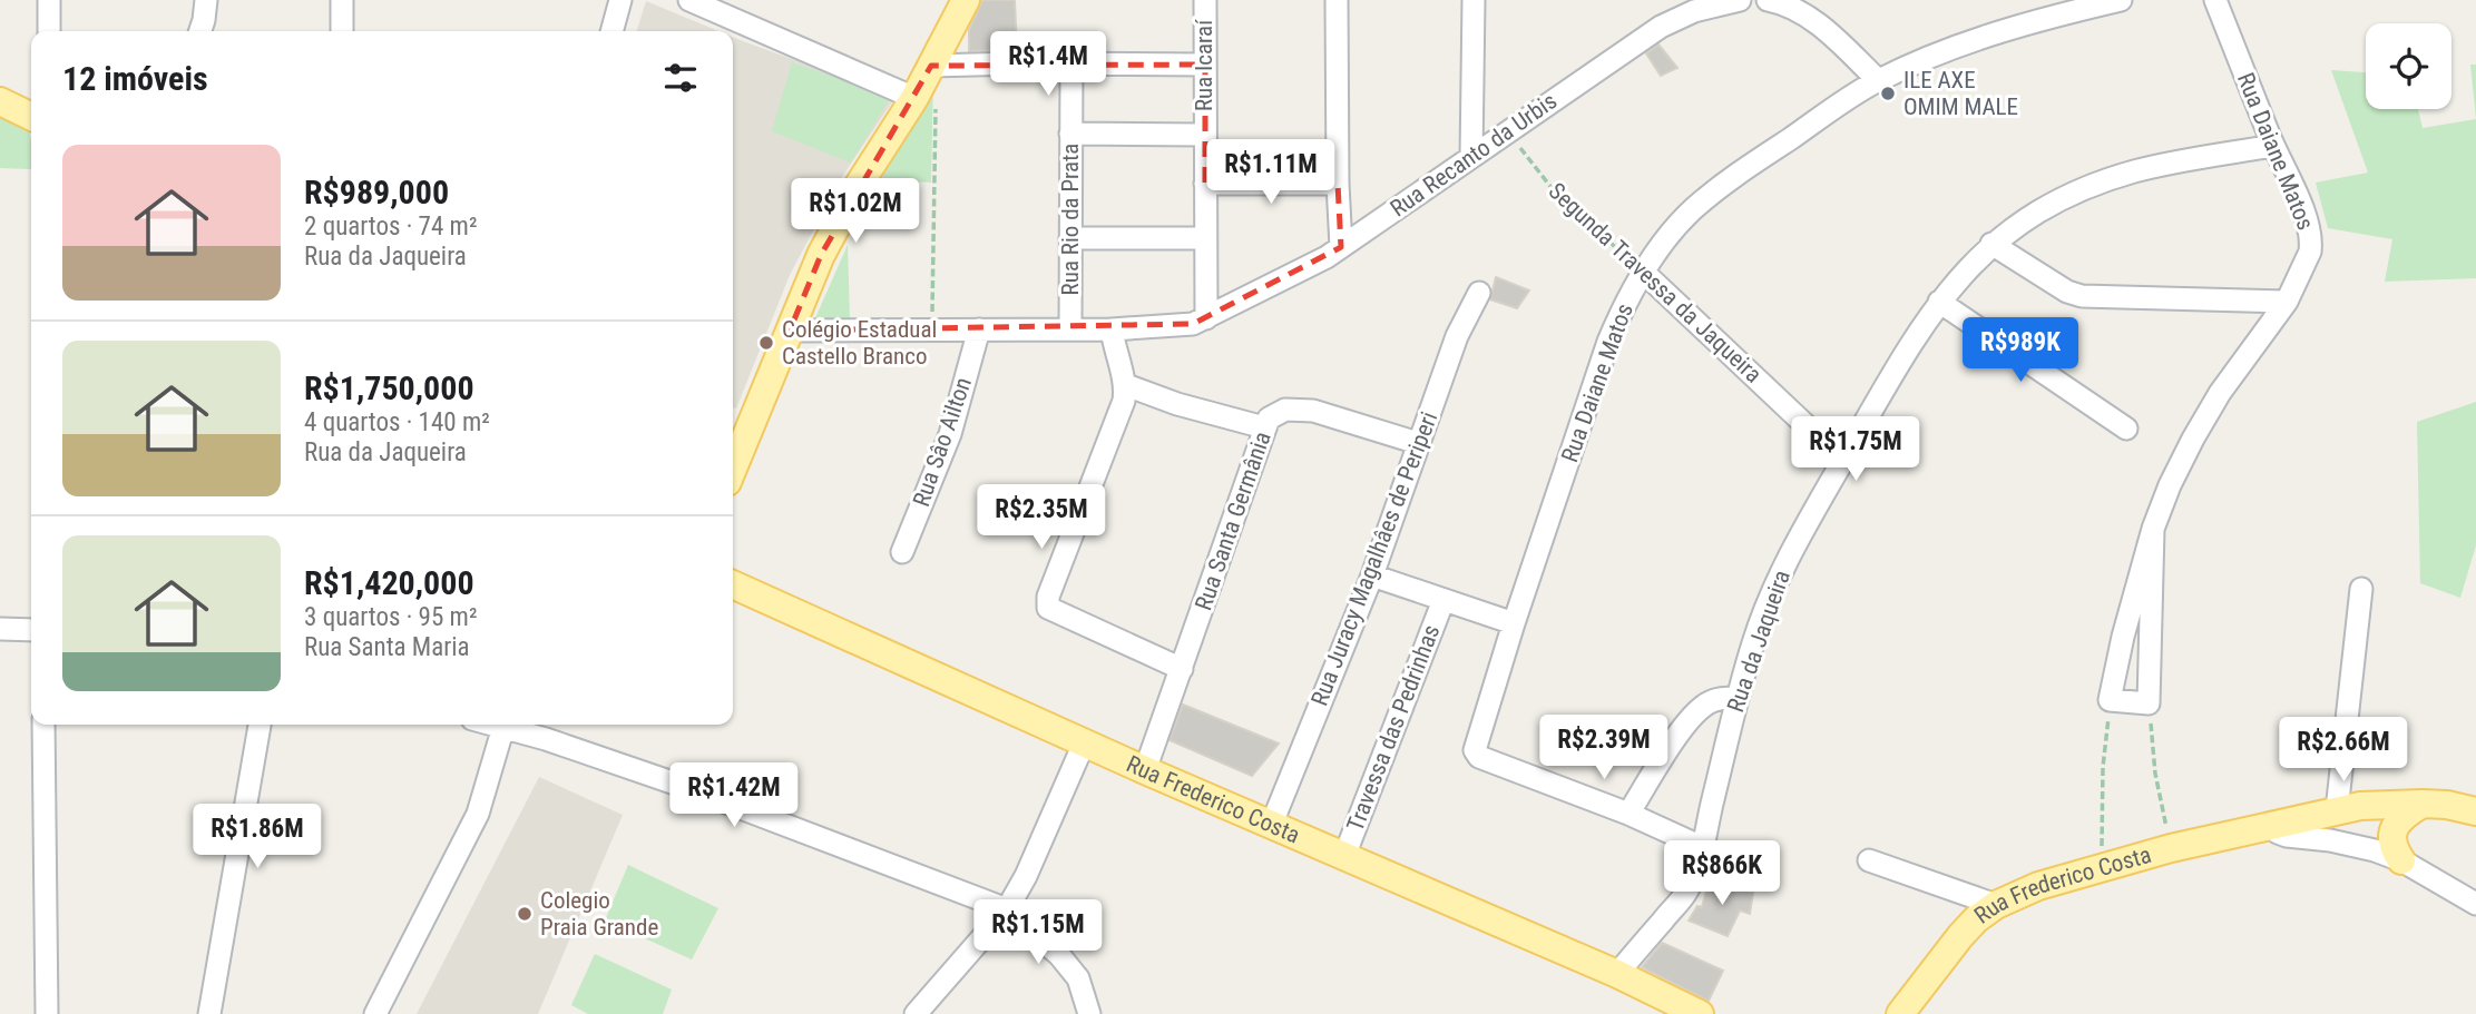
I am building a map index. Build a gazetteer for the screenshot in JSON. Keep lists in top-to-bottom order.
{
  "streets": {
    "main road": ["Rua Frederico Costa"],
    "street": [
      "Rua Icaraí",
      "Rua Daiane Matos",
      "Rua Recanto da Urbis",
      "Rua Rio da Prata",
      "Segunda Travessa da Jaqueira",
      "Rua Sâo Ailton",
      "Rua Santa Germânia",
      "Rua Juracy Magalhâes de Periperi",
      "Rua da Jaqueira",
      "Travessa das Pedrinhas"
    ]
  },
  "crossings": [
    ["Rua Icaraí", "Rua Recanto da Urbis"],
    ["Rua Daiane Matos", "Segunda Travessa da Jaqueira"],
    ["Rua Daiane Matos", "Rua da Jaqueira"],
    ["Rua Recanto da Urbis", "Rua Rio da Prata"],
    ["Rua Recanto da Urbis", "Segunda Travessa da Jaqueira"],
    ["Rua Recanto da Urbis", "Rua Sâo Ailton"],
    ["Segunda Travessa da Jaqueira", "Rua da Jaqueira"],
    ["Rua Santa Germânia", "Rua Juracy Magalhâes de Periperi"],
    ["Rua Santa Germânia", "Rua Frederico Costa"],
    ["Rua Juracy Magalhâes de Periperi", "Rua Frederico Costa"],
    ["Rua da Jaqueira", "Rua Frederico Costa"],
    ["Travessa das Pedrinhas", "Rua Frederico Costa"]
  ],
  "places": ["ILE AXE OMIM MALE", "Colégio Estadual Castello Branco", "Colegio Praia Grande"],
  "page": {
    "price": [
      "R$1.4M",
      "R$1.11M",
      "R$1.02M",
      "R$989K",
      "R$1.75M",
      "R$2.35M",
      "R$2.39M",
      "R$2.66M",
      "R$1.42M",
      "R$1.86M",
      "R$866K",
      "R$1.15M"
    ],
    "heading": "12 imóveis",
    "list": [
      {
        "name": "R$989,000",
        "note": "2 quartos · 74 m² · Rua da Jaqueira"
      },
      {
        "name": "R$1,750,000",
        "note": "4 quartos · 140 m² · Rua da Jaqueira"
      },
      {
        "name": "R$1,420,000",
        "note": "3 quartos · 95 m² · Rua Santa Maria"
      }
    ]
  }
}
